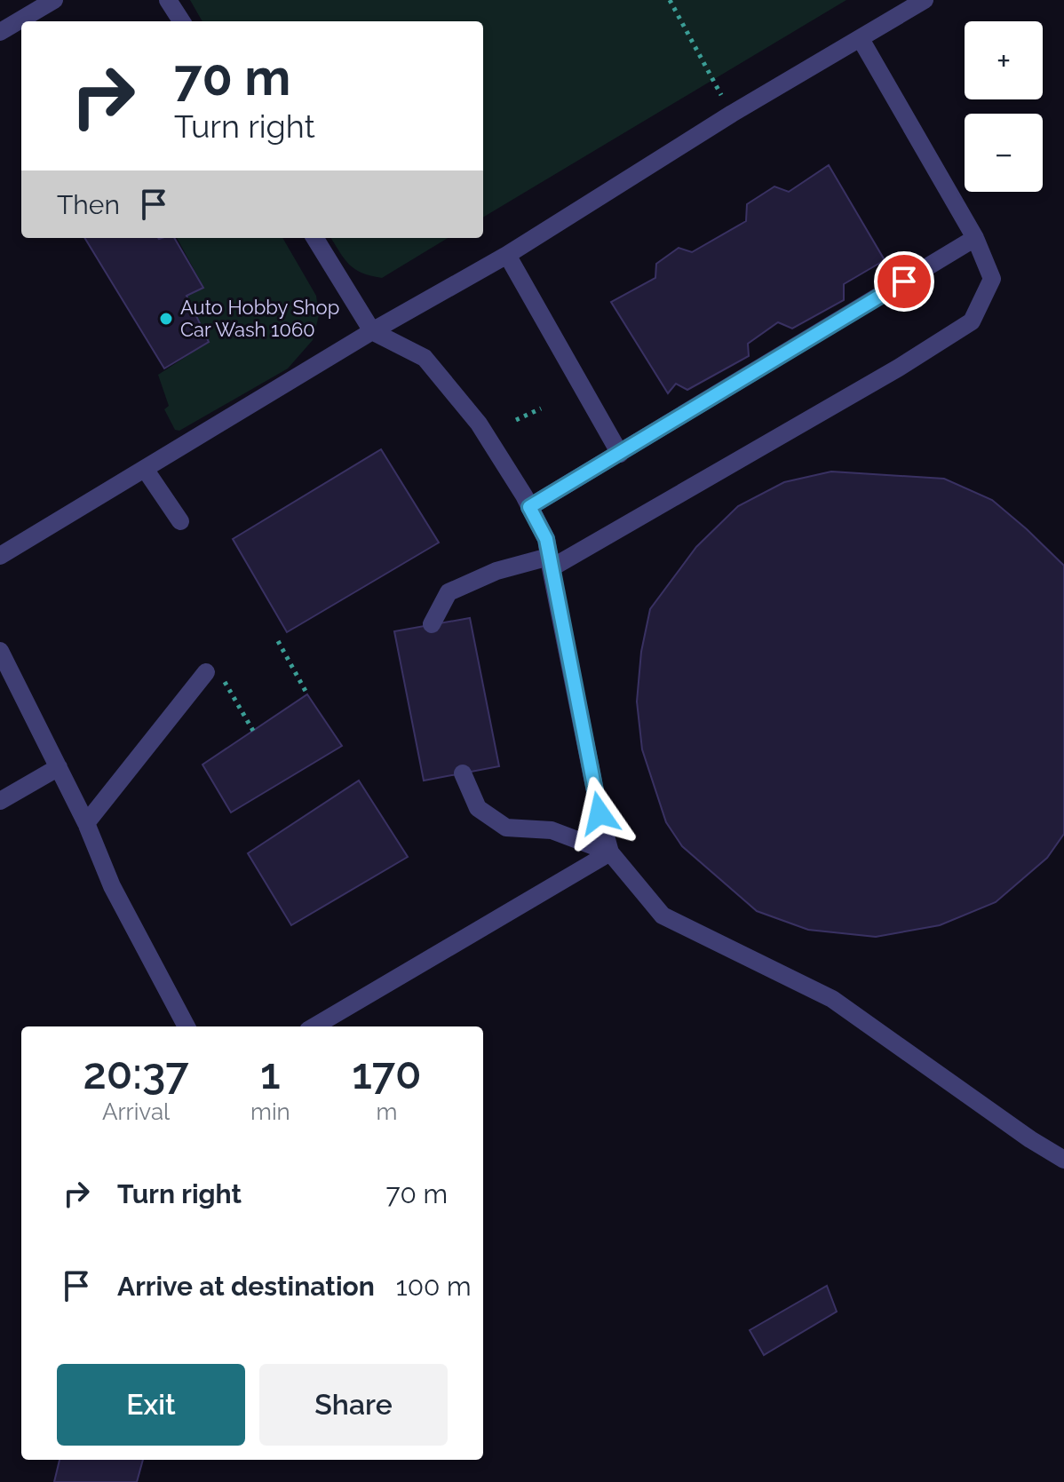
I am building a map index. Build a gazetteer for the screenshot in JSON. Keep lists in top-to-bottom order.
{
  "places": ["Auto Hobby Shop Car Wash 1060"],
  "page": {
    "map_buttons": ["+", "−"],
    "turn": ["70 m", "Turn right"],
    "then": "Then",
    "eta": [
      "20:37",
      "Arrival",
      "1",
      "min",
      "170",
      "m"
    ],
    "list": [
      {
        "name": "Turn right",
        "value": "70 m"
      },
      {
        "name": "Arrive at destination",
        "value": "100 m"
      }
    ],
    "buttons": ["Exit", "Share"]
  }
}
